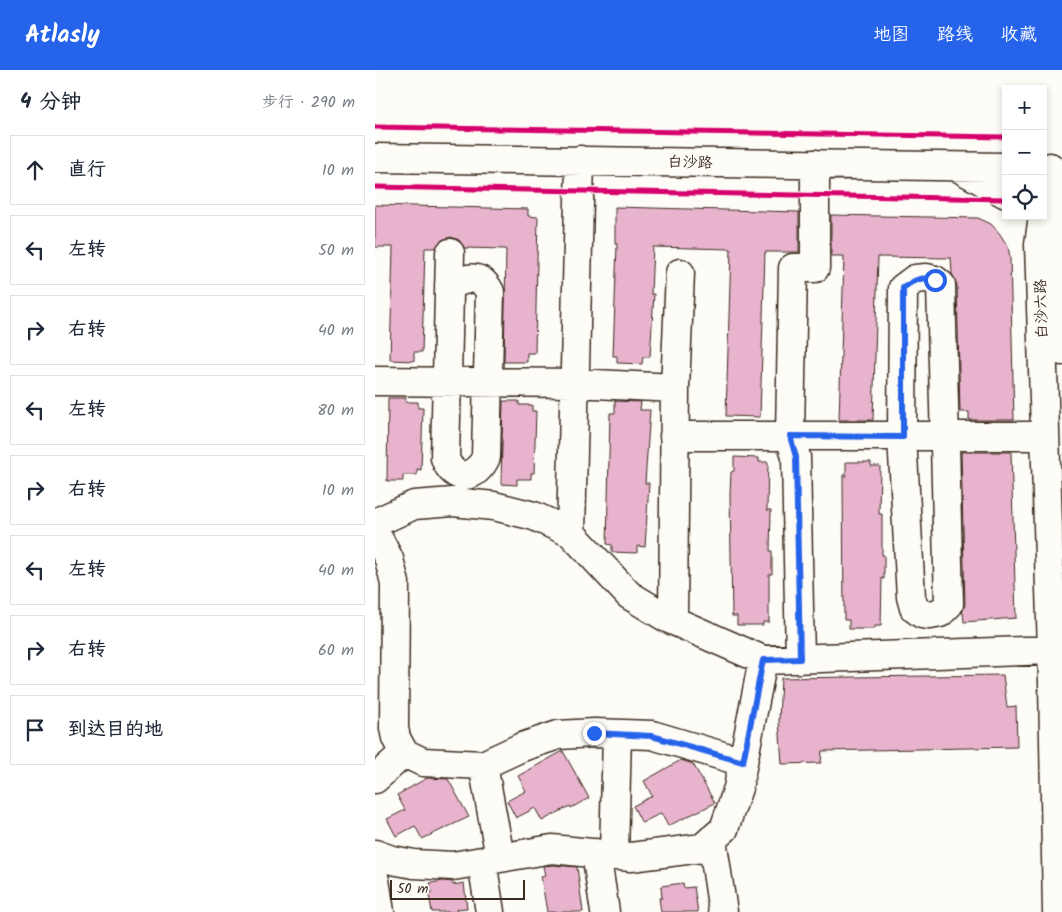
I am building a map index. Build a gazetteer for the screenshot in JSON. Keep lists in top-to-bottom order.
{
  "streets": {
    "street": ["白沙路", "白沙六路"]
  },
  "scale_bar": "50 m",
  "page": {
    "header": "Atlasly",
    "nav": ["地图", "路线", "收藏"],
    "heading": ["4 分钟", "步行 · 290 m"],
    "map_buttons": ["+", "−"],
    "list": [
      ["直行", "10 m"],
      ["左转", "50 m"],
      ["右转", "40 m"],
      ["左转", "80 m"],
      ["右转", "10 m"],
      ["左转", "40 m"],
      ["右转", "60 m"],
      "到达目的地"
    ],
    "scale": "50 m"
  }
}
